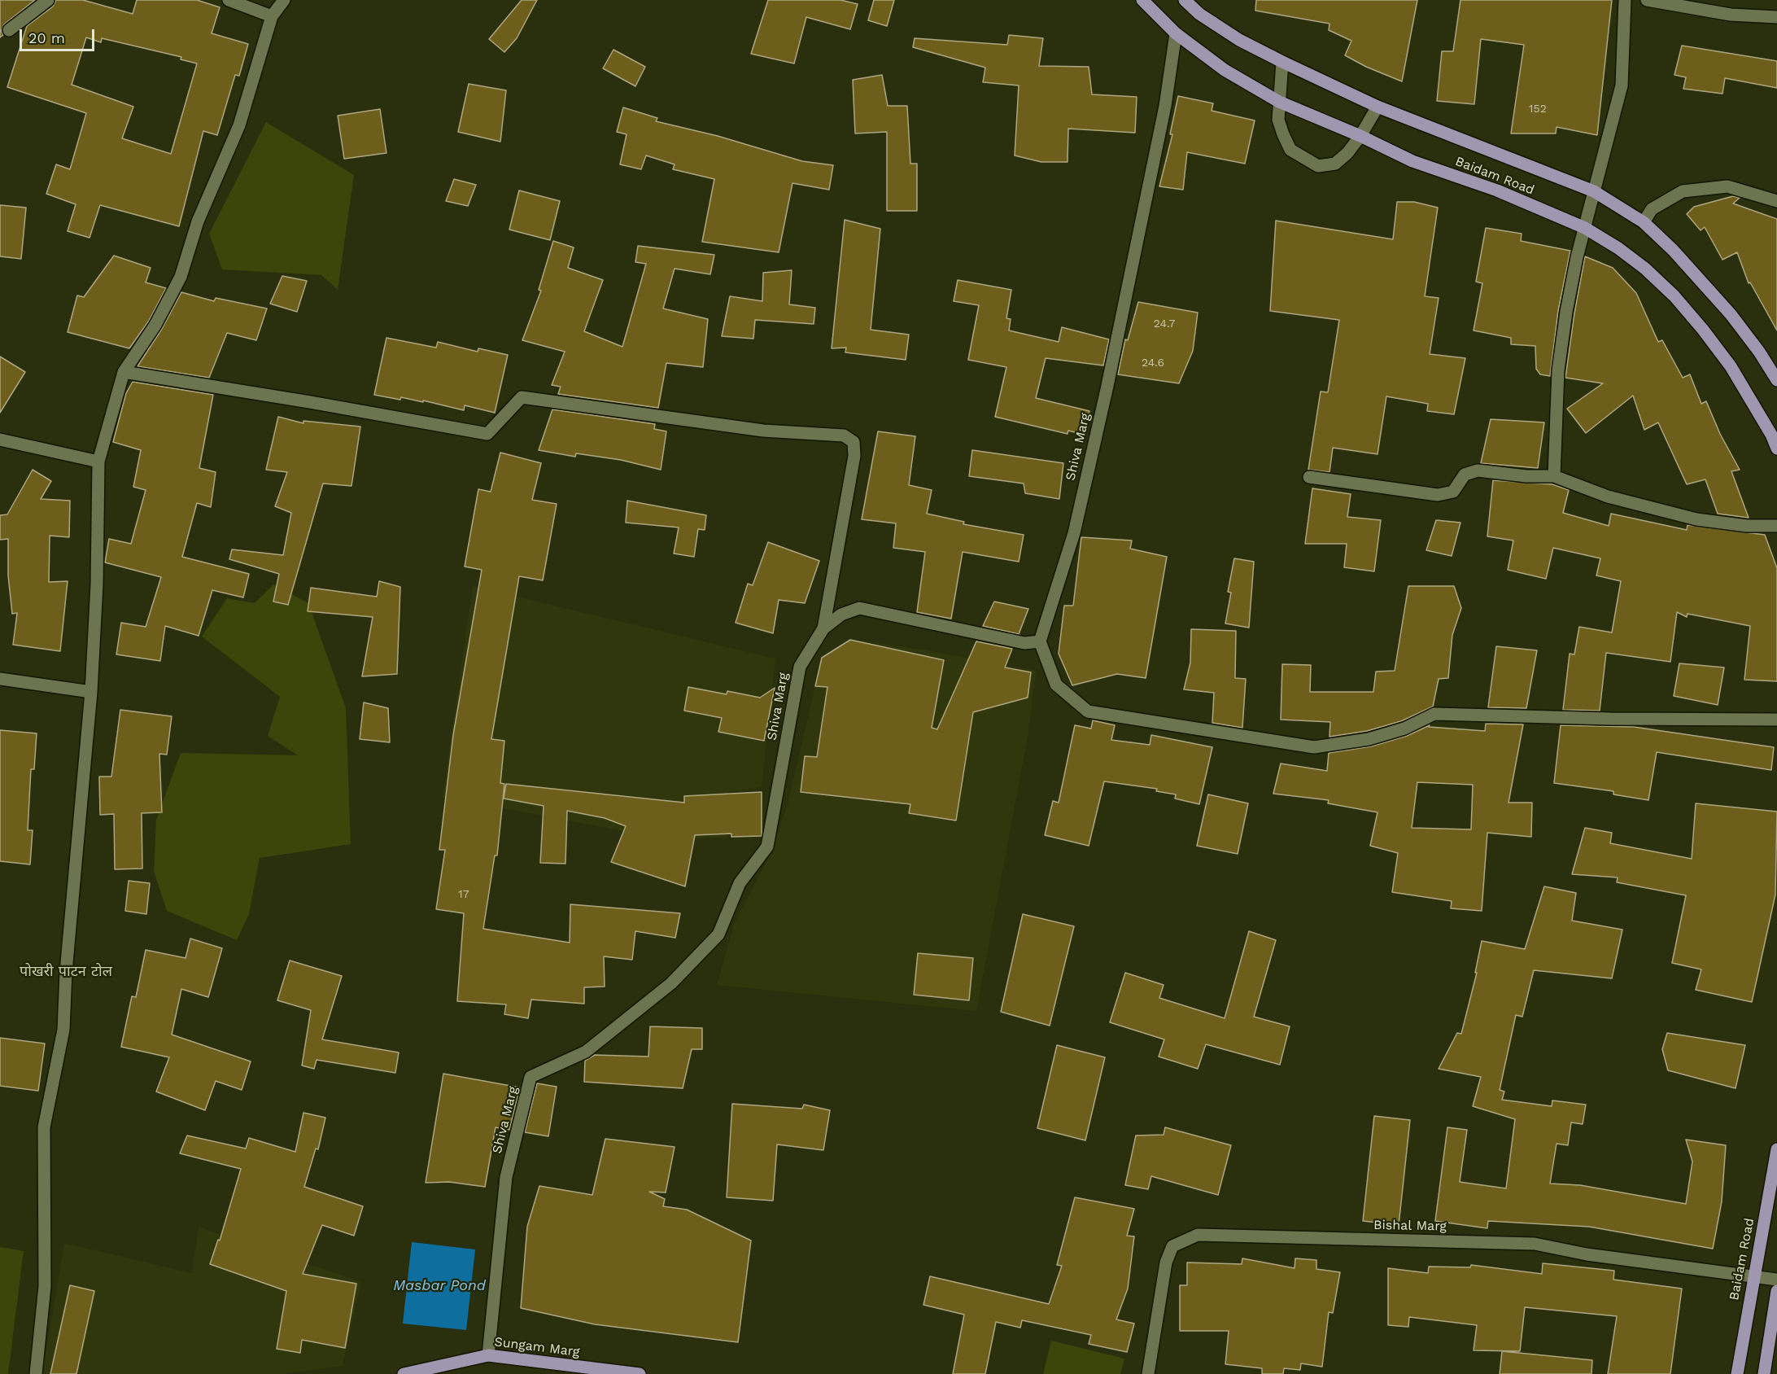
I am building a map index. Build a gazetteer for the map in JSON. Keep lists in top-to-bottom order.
{
  "streets": {
    "main road": ["Baidam Road", "Sungam Marg"],
    "street": ["Shiva Marg", "Bishal Marg"]
  },
  "crossings": [
    ["Baidam Road", "Shiva Marg"],
    ["Baidam Road", "Bishal Marg"],
    ["Shiva Marg", "Sungam Marg"]
  ],
  "districts": ["पोखरी पाटन टोल"],
  "water": ["Masbar Pond"],
  "house_numbers": [
    "152",
    "24.7",
    "24.6",
    "17"
  ],
  "scale_bar": "20 m"
}
